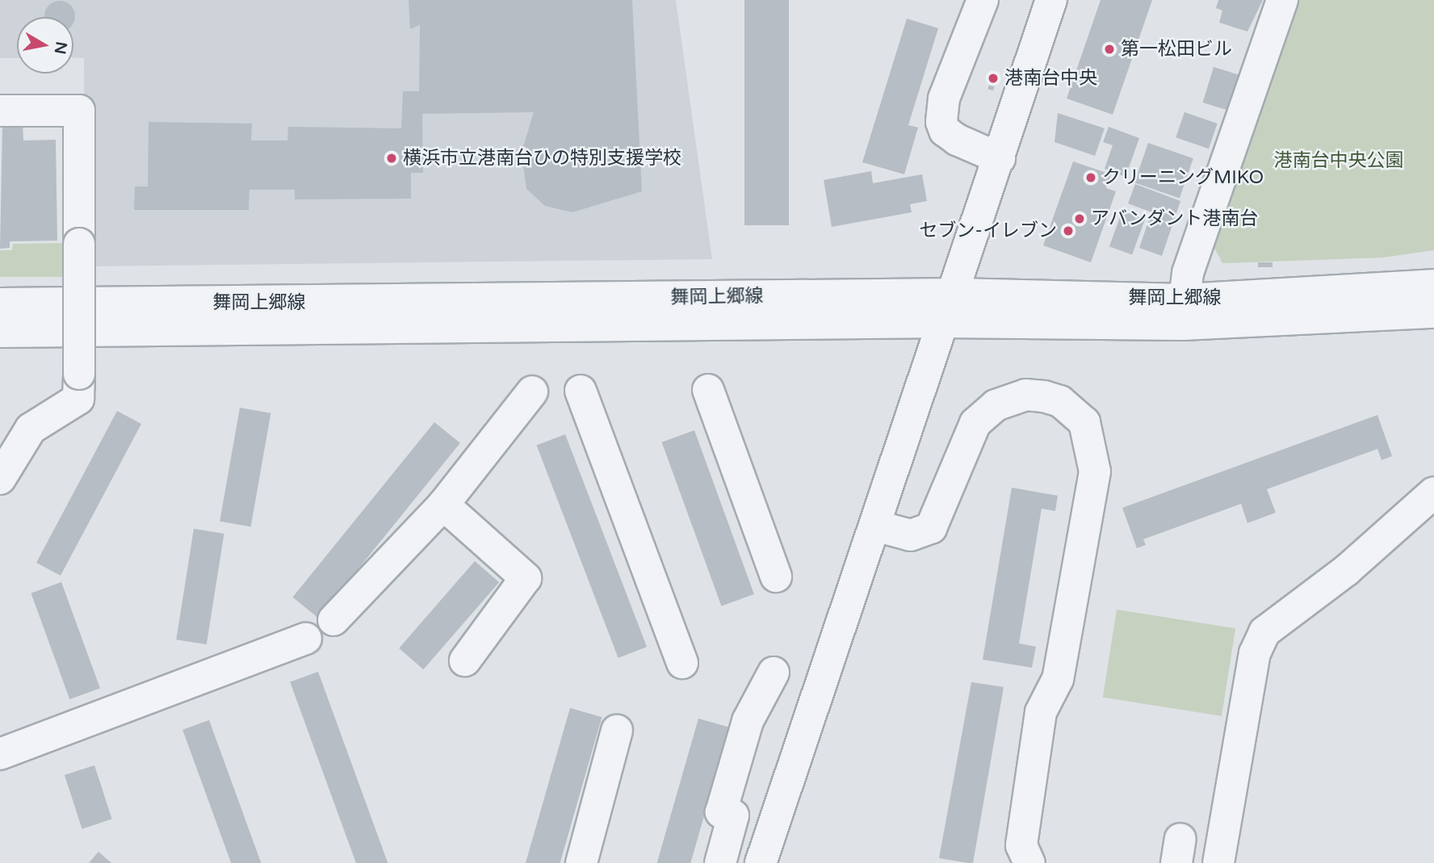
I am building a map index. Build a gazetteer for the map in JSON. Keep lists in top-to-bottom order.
{
  "streets": {
    "street": ["舞岡上郷線"]
  },
  "parks": ["港南台中央公園"],
  "places": [
    "第一松田ビル",
    "港南台中央",
    "横浜市立港南台ひの特別支援学校",
    "クリーニングMIKO",
    "アバンダント港南台",
    "セブン-イレブン"
  ],
  "north": "right"
}
